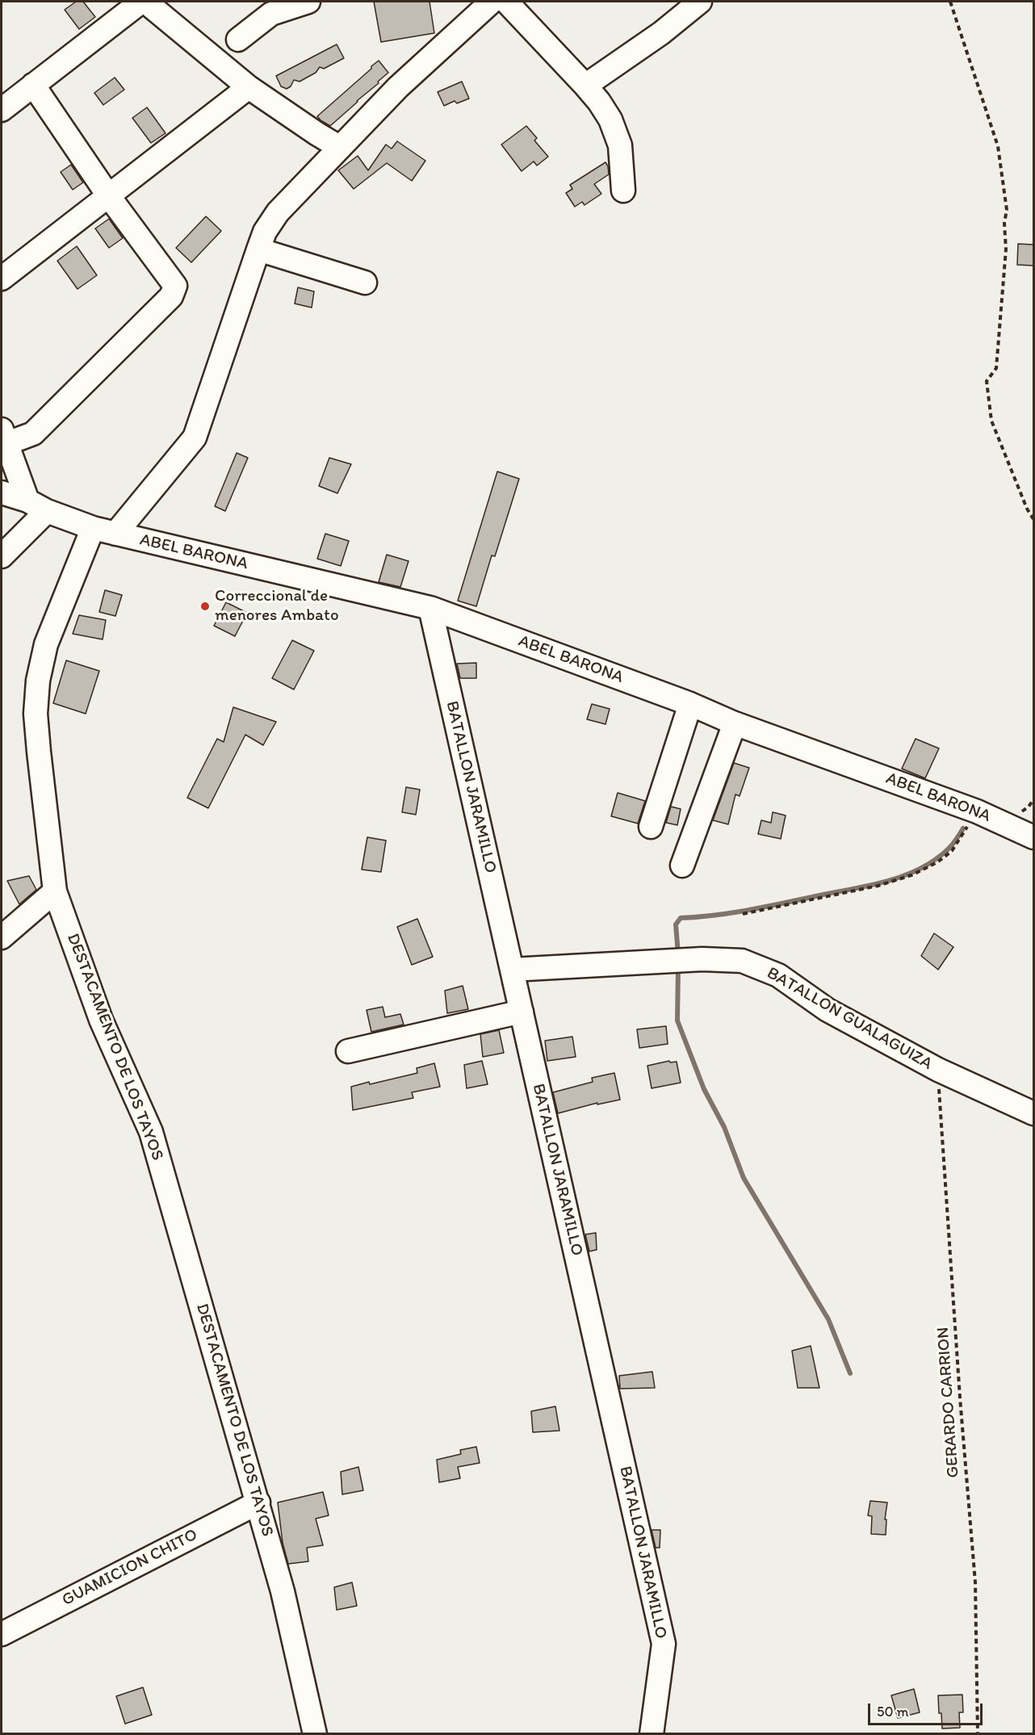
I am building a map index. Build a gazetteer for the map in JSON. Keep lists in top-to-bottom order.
{
  "streets": {
    "street": [
      "ABEL BARONA",
      "BATALLON JARAMILLO",
      "BATALLON GUALAGUIZA",
      "DESTACAMENTO DE LOS TAYOS",
      "GUAMICION CHITO"
    ],
    "path": ["GERARDO CARRION"]
  },
  "crossings": [
    ["ABEL BARONA", "BATALLON JARAMILLO"],
    ["ABEL BARONA", "DESTACAMENTO DE LOS TAYOS"],
    ["BATALLON JARAMILLO", "BATALLON GUALAGUIZA"],
    ["BATALLON GUALAGUIZA", "GERARDO CARRION"],
    ["DESTACAMENTO DE LOS TAYOS", "GUAMICION CHITO"]
  ],
  "places": ["Correccional de menores Ambato"],
  "scale_bar": "50 m"
}
